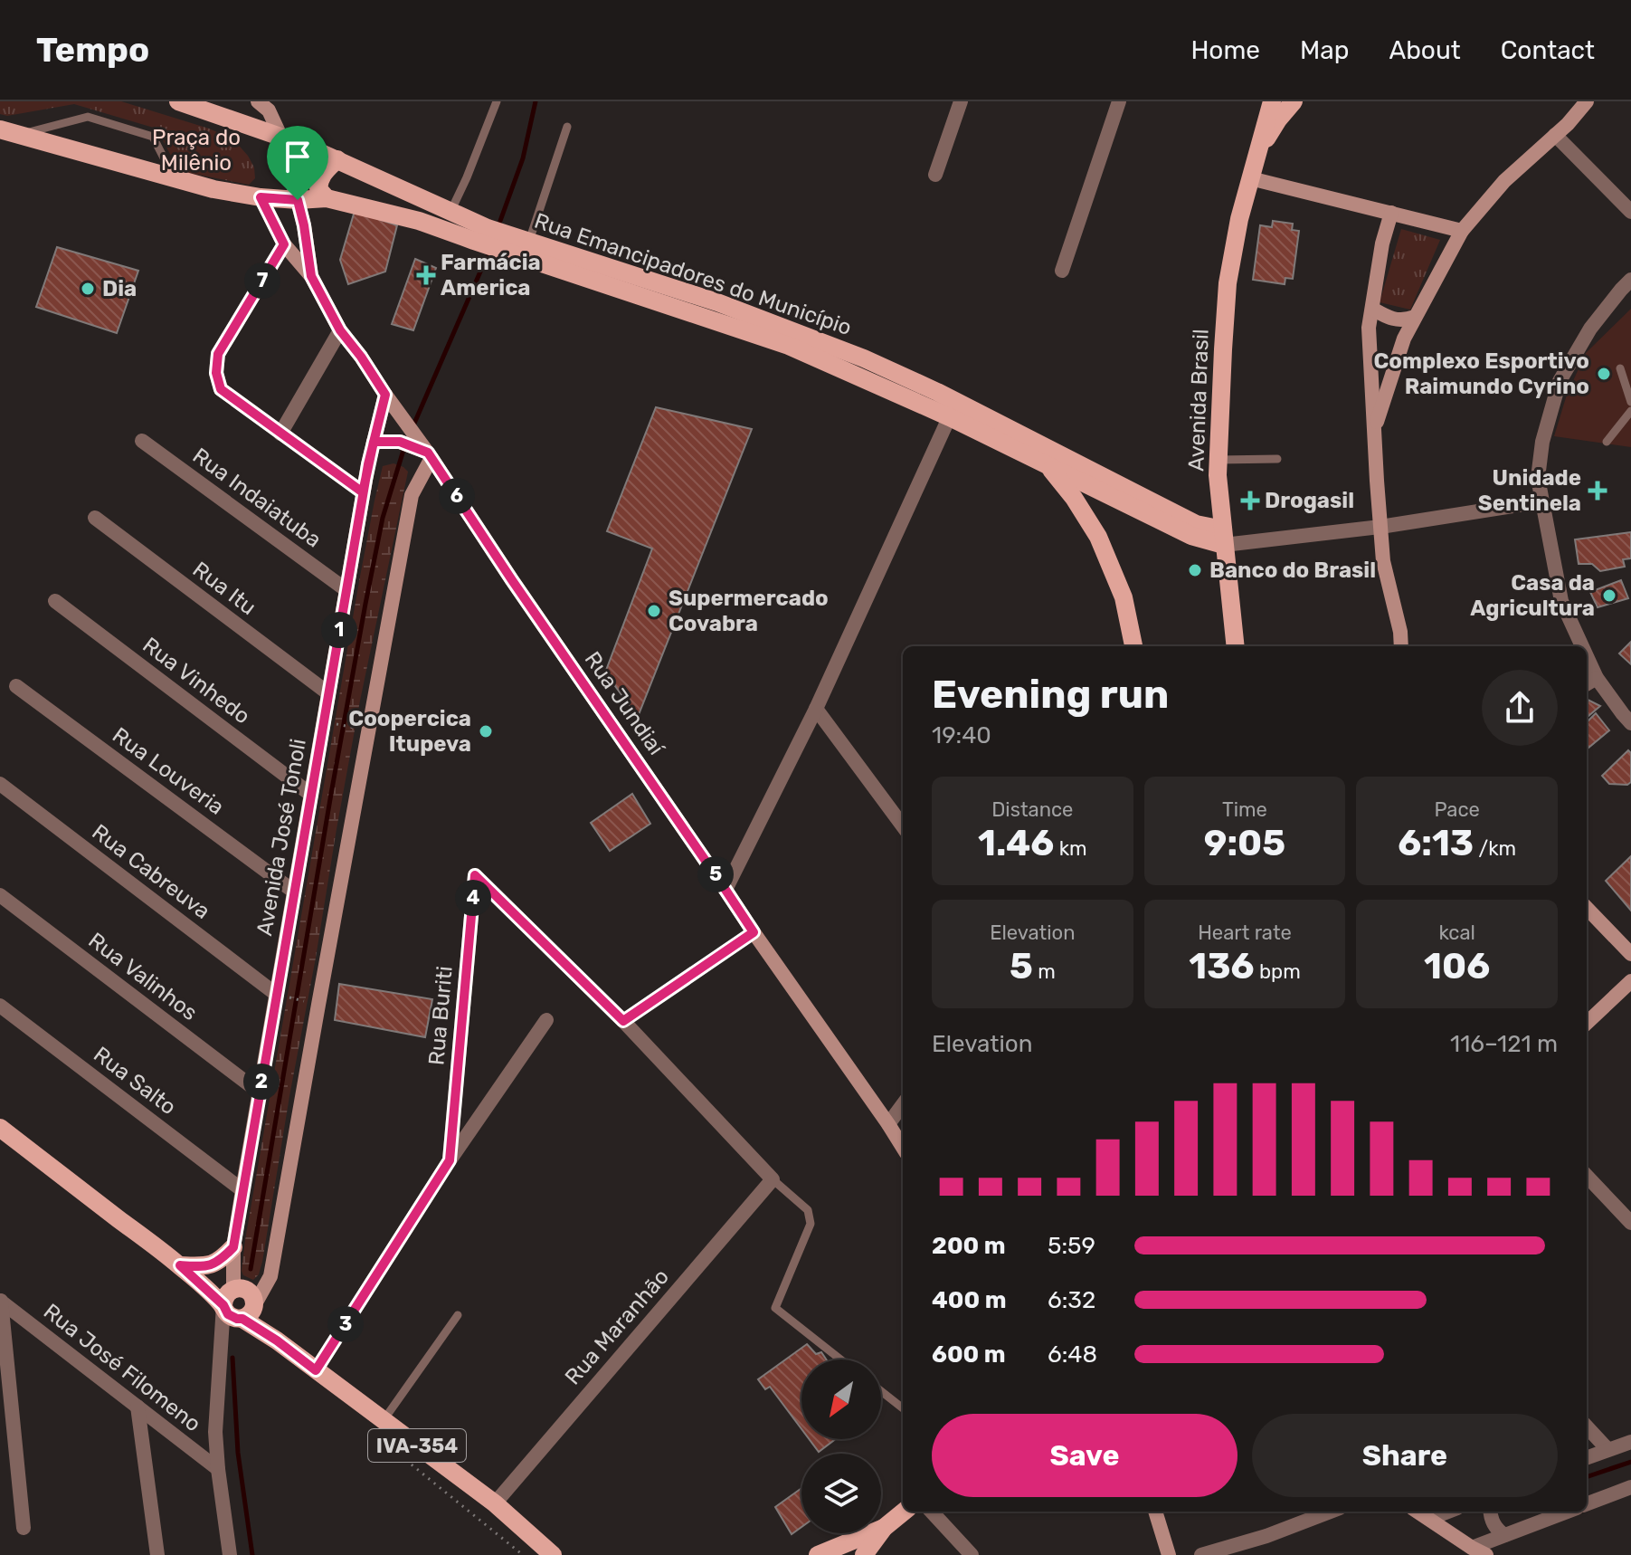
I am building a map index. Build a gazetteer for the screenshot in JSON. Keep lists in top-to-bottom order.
{
  "streets": {
    "main road": [
      "Rua Emancipadores do Município",
      "Avenida Brasil",
      "Rua Jundiaí",
      "Avenida José Tonoli",
      "IVA-354"
    ],
    "street": [
      "Rua Indaiatuba",
      "Rua Itu",
      "Rua Vinhedo",
      "Rua Louveria",
      "Rua Cabreuva",
      "Rua Valinhos",
      "Rua Buriti",
      "Rua Salto",
      "Rua Maranhão",
      "Rua José Filomeno"
    ]
  },
  "crossings": [
    ["Rua Emancipadores do Município", "Avenida Brasil"],
    ["Rua Emancipadores do Município", "Rua Jundiaí"],
    ["Rua Indaiatuba", "Avenida José Tonoli"],
    ["Rua Itu", "Avenida José Tonoli"],
    ["Rua Vinhedo", "Avenida José Tonoli"],
    ["Rua Jundiaí", "Avenida José Tonoli"],
    ["Rua Louveria", "Avenida José Tonoli"],
    ["Avenida José Tonoli", "Rua Cabreuva"],
    ["Avenida José Tonoli", "Rua Valinhos"],
    ["Avenida José Tonoli", "Rua Salto"],
    ["Avenida José Tonoli", "IVA-354"],
    ["Rua Maranhão", "IVA-354"]
  ],
  "parks": ["Praça do Milênio"],
  "places": {
    "health": ["Farmácia America", "Unidade Sentinela", "Drogasil"],
    "other": [
      "Dia",
      "Complexo Esportivo Raimundo Cyrino",
      "Banco do Brasil",
      "Casa da Agricultura",
      "Supermercado Covabra",
      "Coopercica Itupeva"
    ]
  },
  "north": "bottom left",
  "page": {
    "header": "Tempo",
    "nav": [
      "Home",
      "Map",
      "About",
      "Contact"
    ],
    "pins": [
      "7",
      "6",
      "1",
      "5",
      "4",
      "2",
      "3"
    ],
    "heading": ["Evening run", "19:40"],
    "stats": [
      ["Distance", "1.46 km"],
      ["Time", "9:05"],
      ["Pace", "6:13 /km"],
      ["Elevation", "5 m"],
      ["Heart rate", "136 bpm"],
      ["kcal", "106"]
    ],
    "chart": ["Elevation", "116–121 m"],
    "list": [
      {
        "name": "200 m",
        "note": "5:59"
      },
      {
        "name": "400 m",
        "note": "6:32"
      },
      {
        "name": "600 m",
        "note": "6:48"
      }
    ],
    "buttons": ["Save", "Share"]
  }
}
